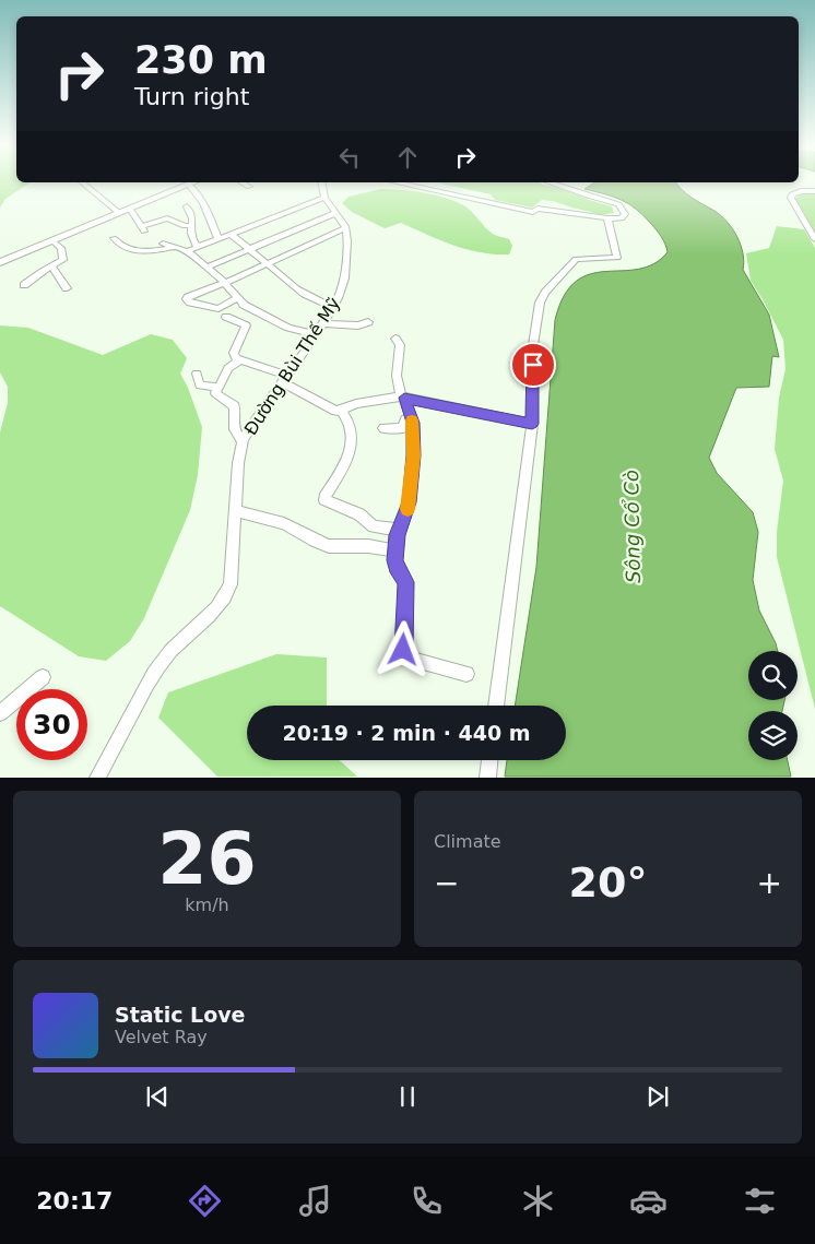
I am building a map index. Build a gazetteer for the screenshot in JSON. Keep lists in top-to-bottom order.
{
  "streets": {
    "street": ["Đường Bùi Thế Mỹ"]
  },
  "water": ["Sông Cổ Cò"],
  "page": {
    "turn": ["230 m", "Turn right"],
    "limit": "30",
    "trip": "20:19 · 2 min · 440 m",
    "tile": [
      ["26", "km/h"],
      "Climate"
    ],
    "heat": ["−", "20°", "+"],
    "song": ["Static Love", "Velvet Ray"],
    "tabs": "20:17"
  }
}
